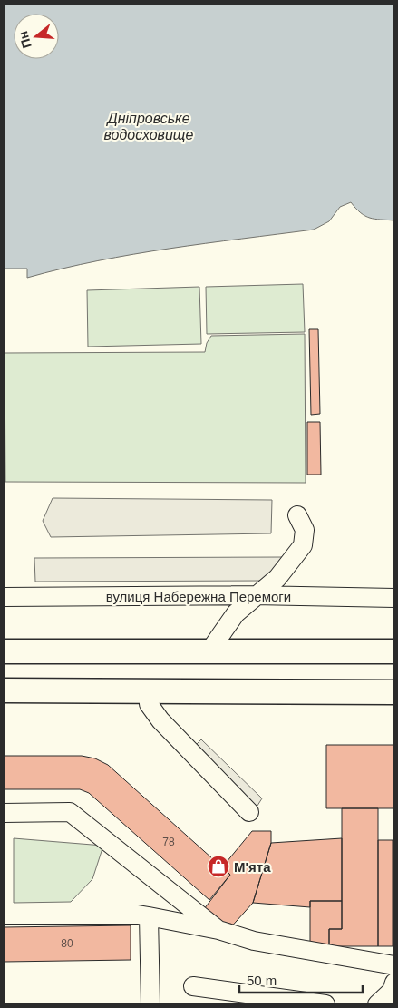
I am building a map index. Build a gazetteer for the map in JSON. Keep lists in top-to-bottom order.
{
  "streets": {
    "street": ["вулиця Набережна Перемоги"]
  },
  "water": ["Дніпровське водосховище"],
  "places": {
    "shop": ["М'ята"]
  },
  "house_numbers": ["78", "80"],
  "scale_bar": "50 m",
  "north": "left"
}
